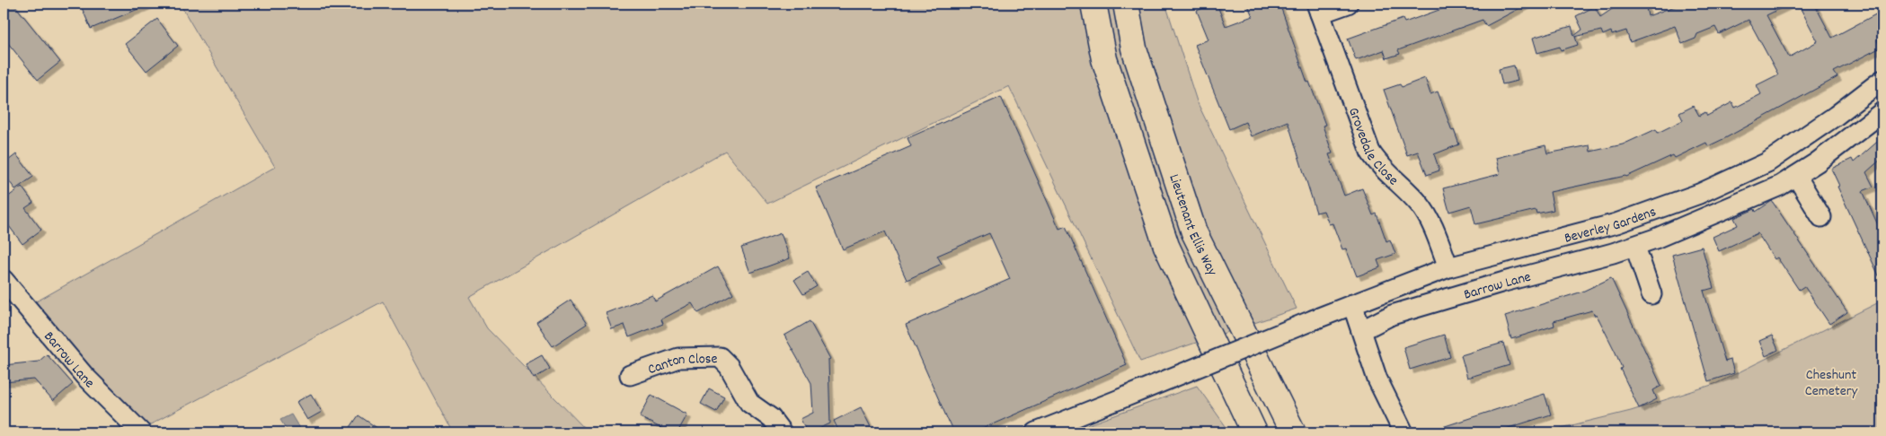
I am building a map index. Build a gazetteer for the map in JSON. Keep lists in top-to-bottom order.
{
  "streets": {
    "main road": ["Lieutenant Ellis Way"],
    "street": [
      "Grovedale Close",
      "Beverley Gardens",
      "Barrow Lane",
      "Canton Close"
    ]
  },
  "crossings": [
    ["Grovedale Close", "Beverley Gardens"]
  ],
  "parks": ["Cheshunt Cemetery"]
}
